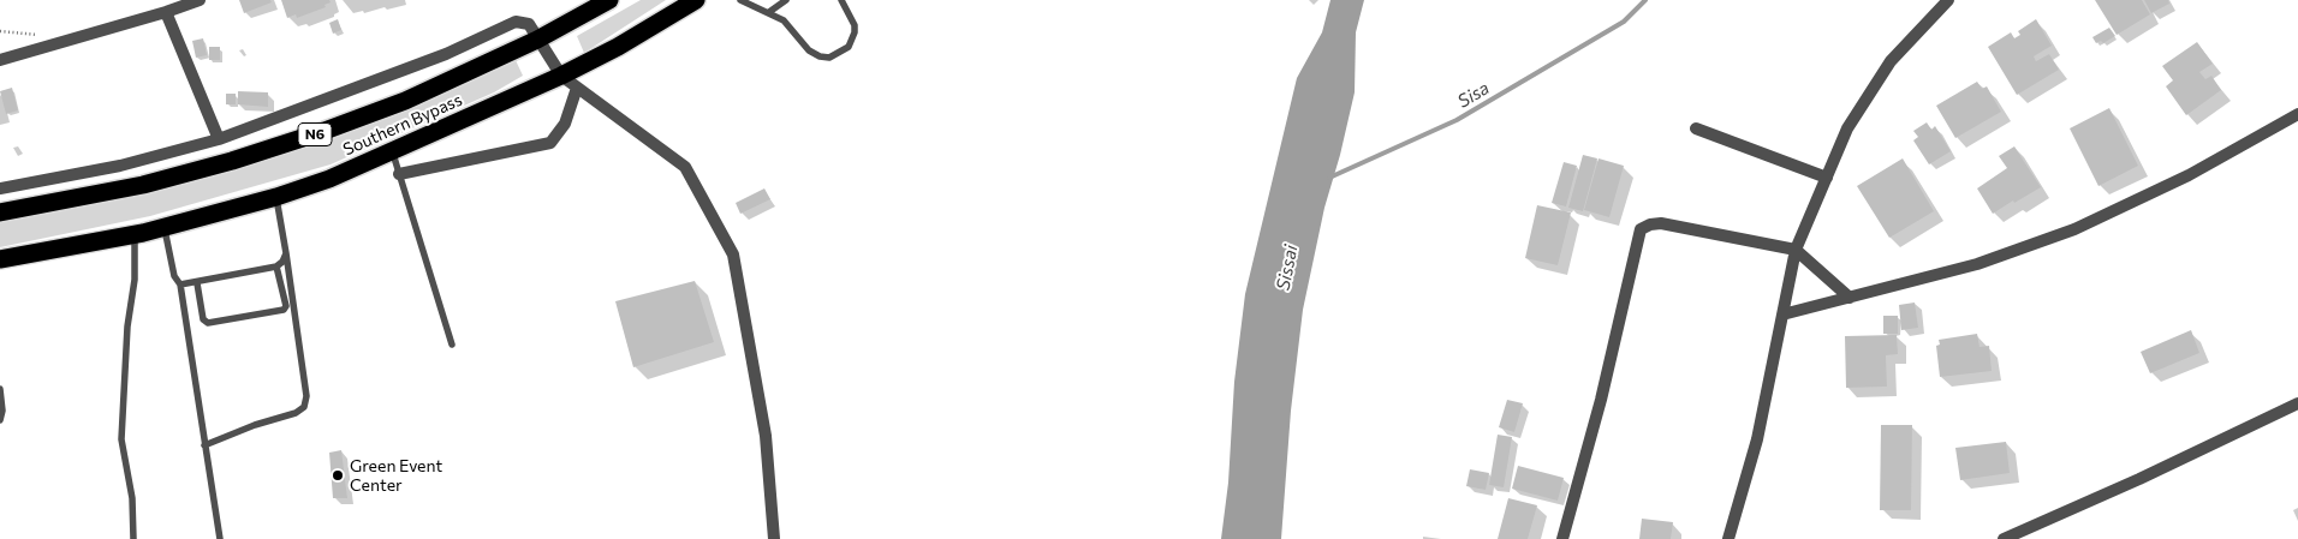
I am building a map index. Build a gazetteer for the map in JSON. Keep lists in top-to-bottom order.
{
  "streets": {
    "highway": ["Southern Bypass", "N6"]
  },
  "water": ["Sisa", "Sissai"],
  "places": ["Green Event Center"]
}
